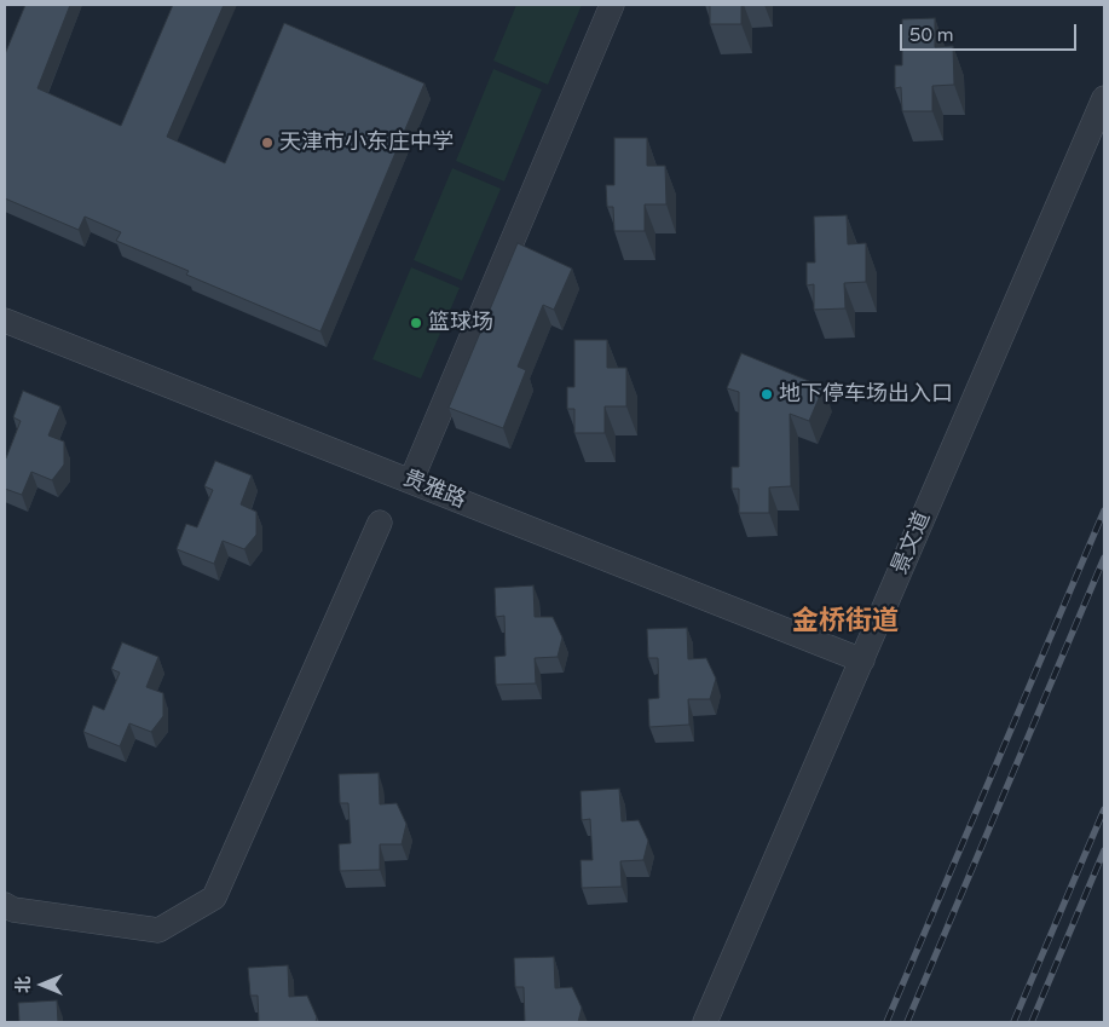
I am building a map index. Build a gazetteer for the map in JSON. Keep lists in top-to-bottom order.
{
  "streets": {
    "street": ["贵雅路", "景文道"]
  },
  "crossings": [
    ["贵雅路", "景文道"]
  ],
  "districts": ["金桥街道"],
  "places": ["天津市小东庄中学", "篮球场", "地下停车场出入口"],
  "scale_bar": "50 m",
  "north": "left"
}
